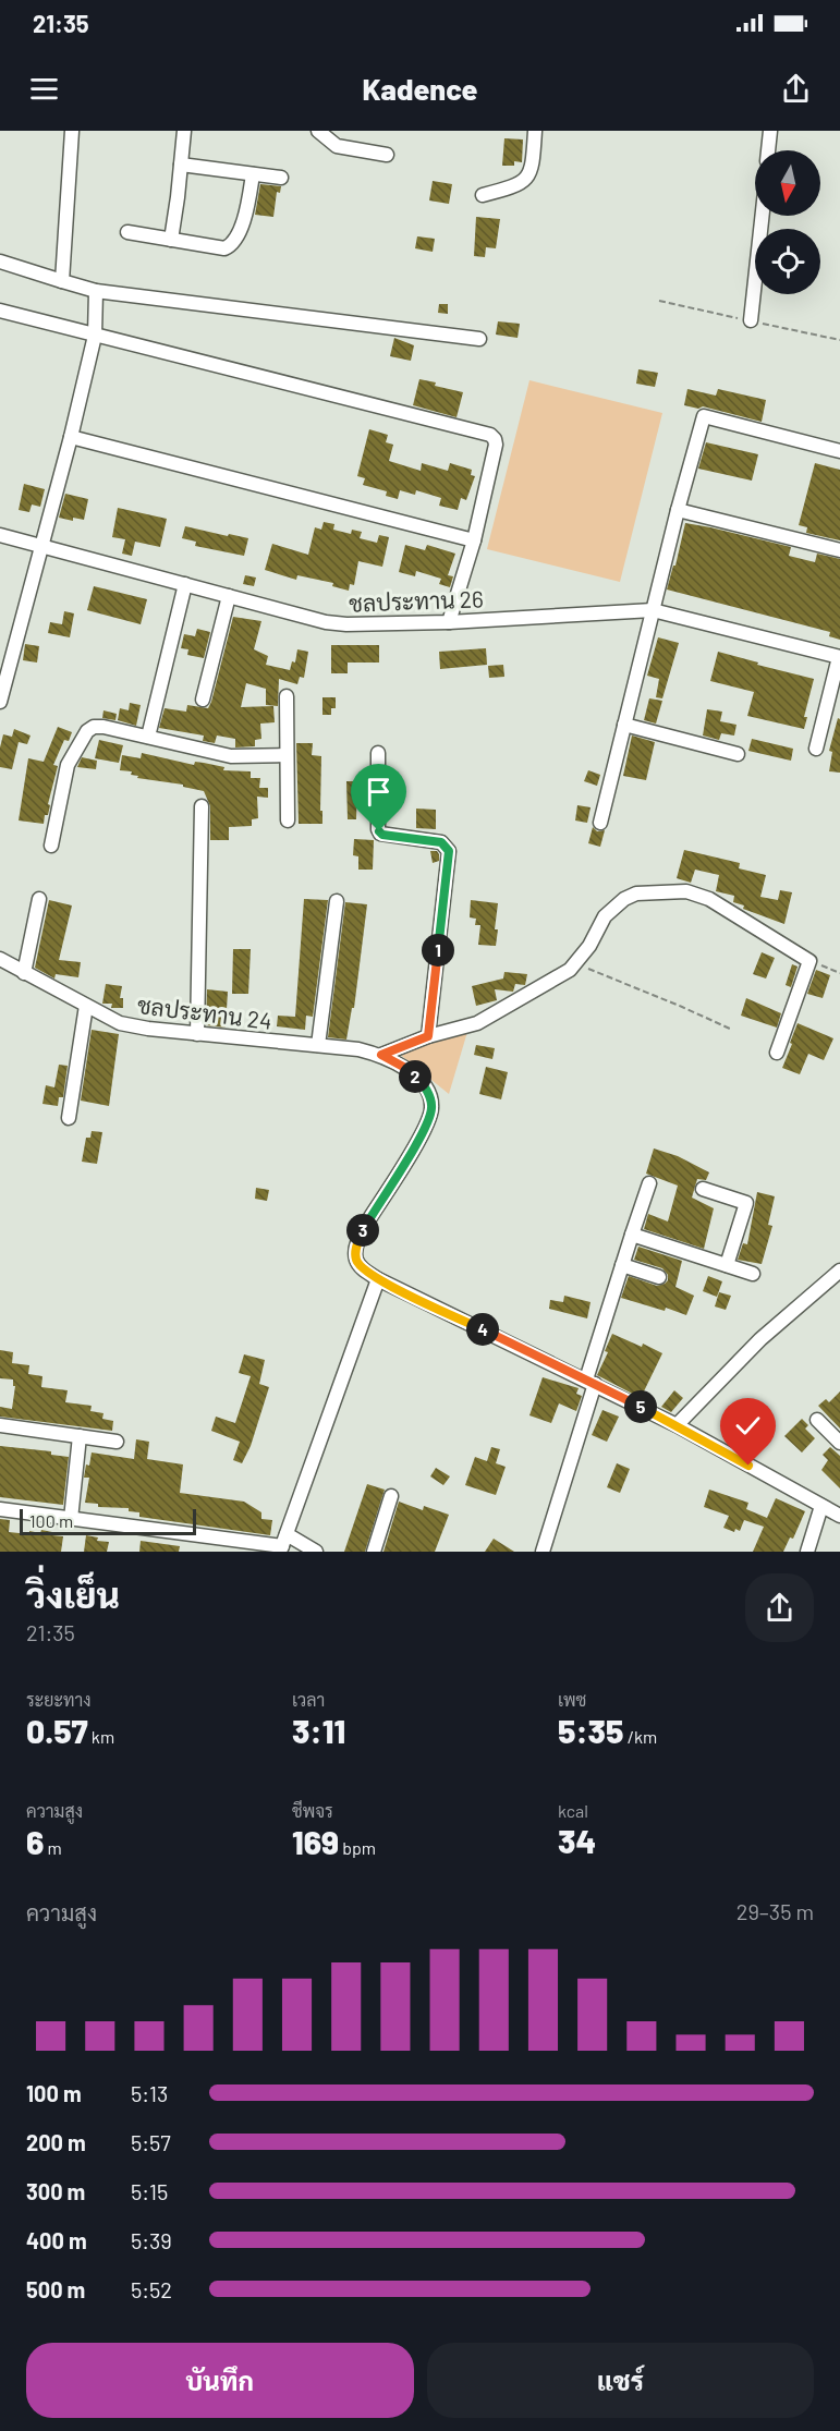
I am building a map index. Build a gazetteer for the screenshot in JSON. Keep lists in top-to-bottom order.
{
  "streets": {
    "street": ["ชลประทาน 26", "ชลประทาน 24"]
  },
  "scale_bar": "100 m",
  "north": "bottom",
  "page": {
    "status": "21:35",
    "header": "Kadence",
    "pins": [
      "1",
      "2",
      "3",
      "4",
      "5"
    ],
    "scale": "100 m",
    "heading": ["วิ่งเย็น", "21:35"],
    "stats": [
      ["ระยะทาง", "0.57 km"],
      ["เวลา", "3:11"],
      ["เพซ", "5:35 /km"],
      ["ความสูง", "6 m"],
      ["ชีพจร", "169 bpm"],
      ["kcal", "34"]
    ],
    "chart": ["ความสูง", "29–35 m"],
    "list": [
      {
        "name": "100 m",
        "note": "5:13"
      },
      {
        "name": "200 m",
        "note": "5:57"
      },
      {
        "name": "300 m",
        "note": "5:15"
      },
      {
        "name": "400 m",
        "note": "5:39"
      },
      {
        "name": "500 m",
        "note": "5:52"
      }
    ],
    "buttons": ["บันทึก", "แชร์"]
  }
}
